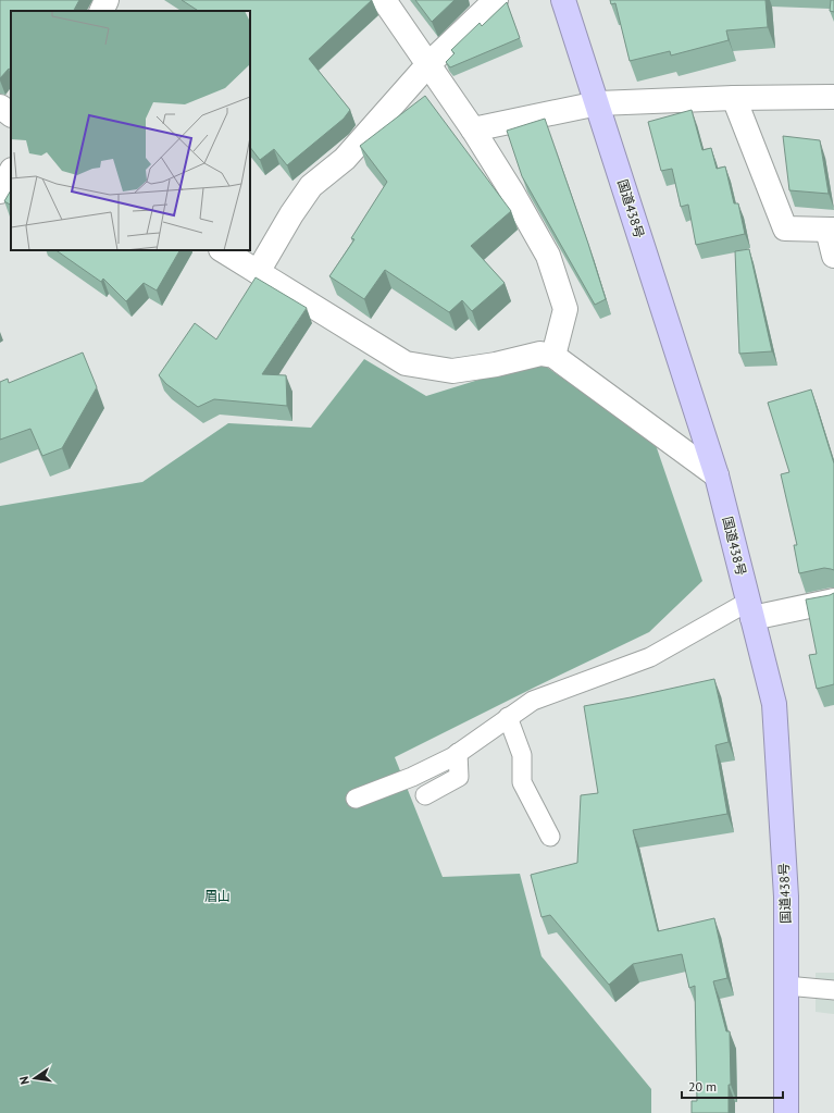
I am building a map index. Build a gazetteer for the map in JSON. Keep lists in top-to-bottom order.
{
  "streets": {
    "highway": ["国道438号"]
  },
  "parks": ["眉山"],
  "scale_bar": "20 m",
  "north": "left"
}
